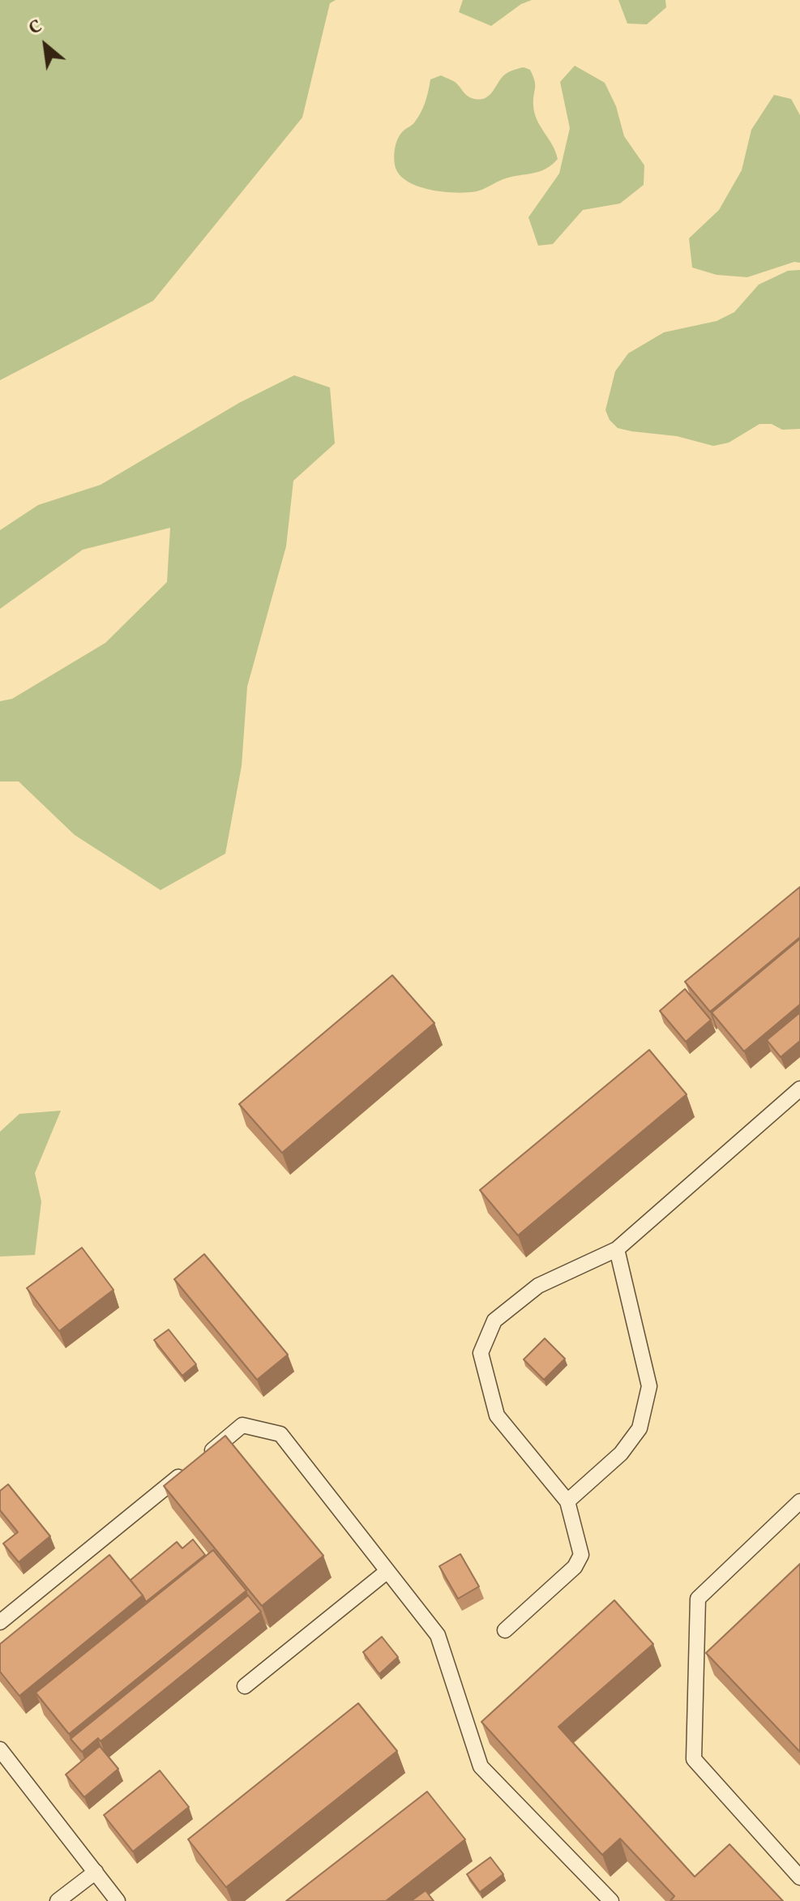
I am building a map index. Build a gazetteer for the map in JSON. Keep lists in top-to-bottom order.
{
  "north": "top left"
}
